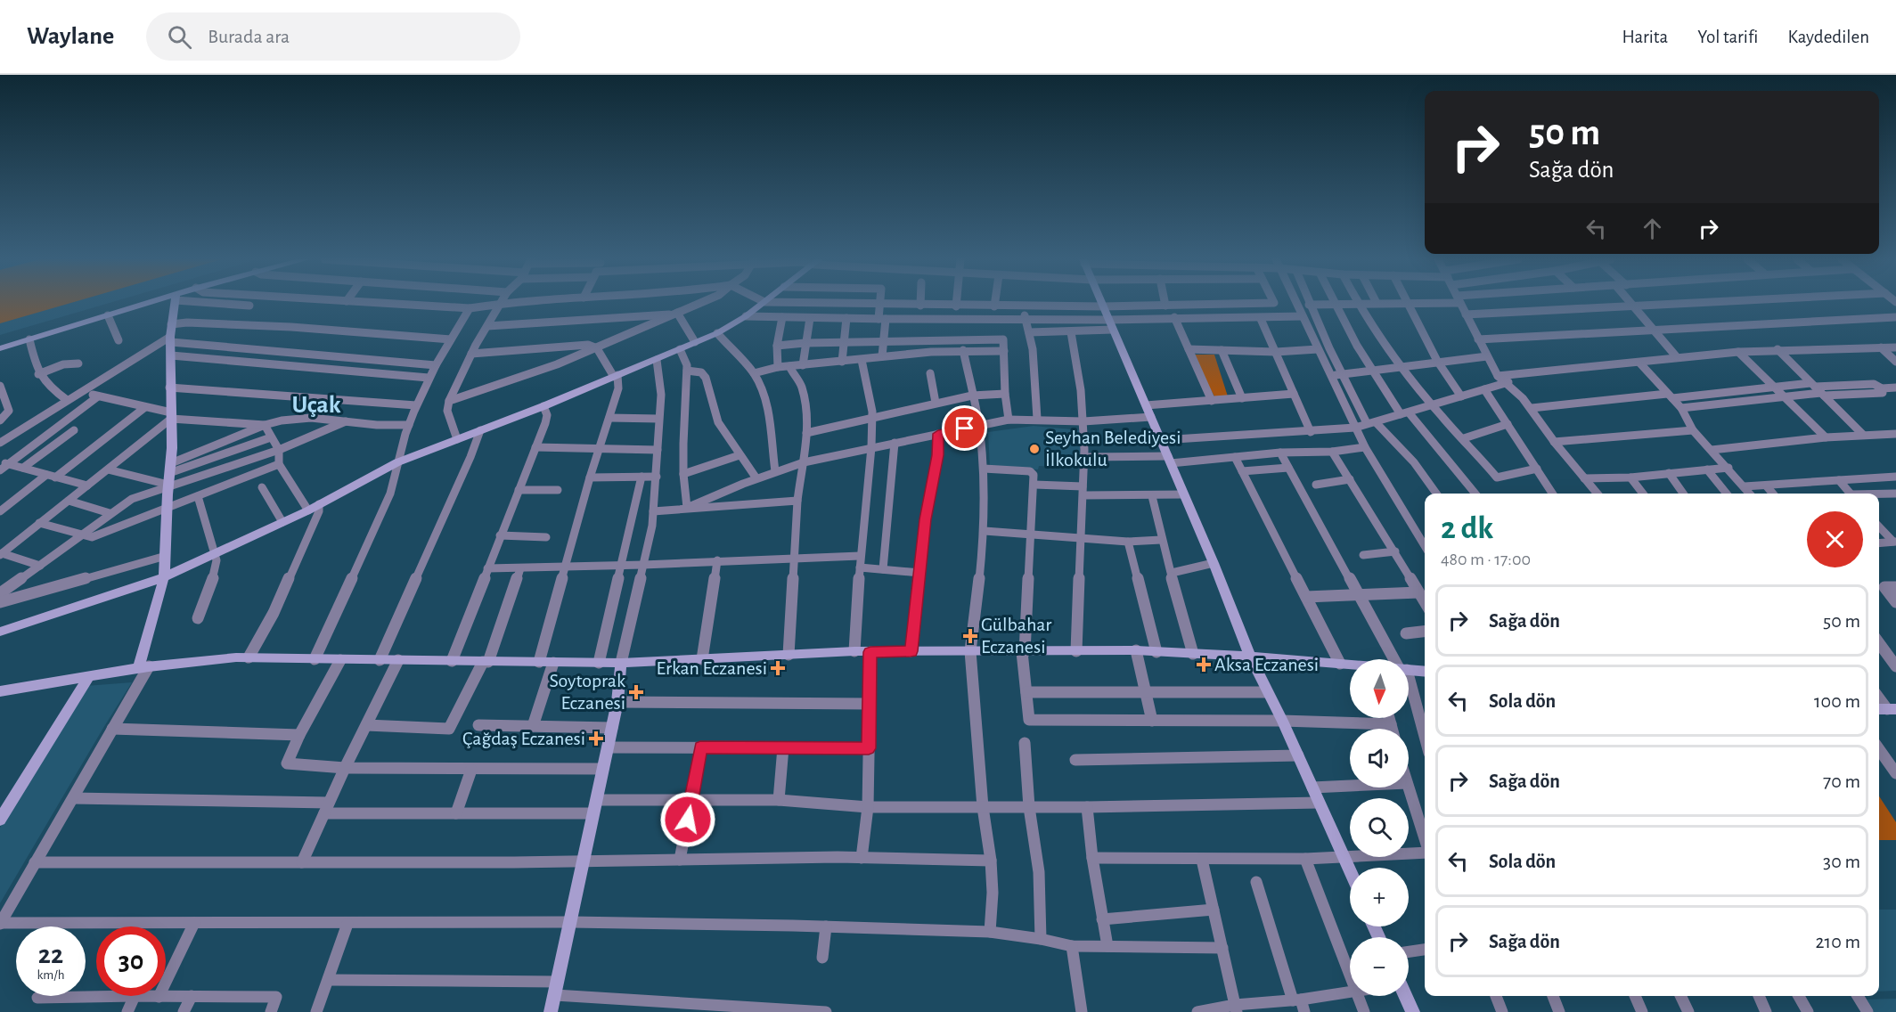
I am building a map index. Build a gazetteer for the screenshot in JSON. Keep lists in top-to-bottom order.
{
  "districts": ["Uçak"],
  "places": {
    "other": ["Seyhan Belediyesi İlkokulu"],
    "health": [
      "Gülbahar Eczanesi",
      "Aksa Eczanesi",
      "Erkan Eczanesi",
      "Soytoprak Eczanesi",
      "Çağdaş Eczanesi"
    ]
  },
  "north": "bottom",
  "page": {
    "header": "Waylane",
    "search": "Burada ara",
    "nav": ["Harita", "Yol tarifi", "Kaydedilen"],
    "turn": ["50 m", "Sağa dön"],
    "heading": ["2 dk", "480 m · 17:00"],
    "list": [
      {
        "name": "Sağa dön",
        "value": "50 m"
      },
      {
        "name": "Sola dön",
        "value": "100 m"
      },
      {
        "name": "Sağa dön",
        "value": "70 m"
      },
      {
        "name": "Sola dön",
        "value": "30 m"
      },
      {
        "name": "Sağa dön",
        "value": "210 m"
      }
    ],
    "map_buttons": ["+", "−"],
    "speed": "22 km/h",
    "limit": "30"
  }
}
